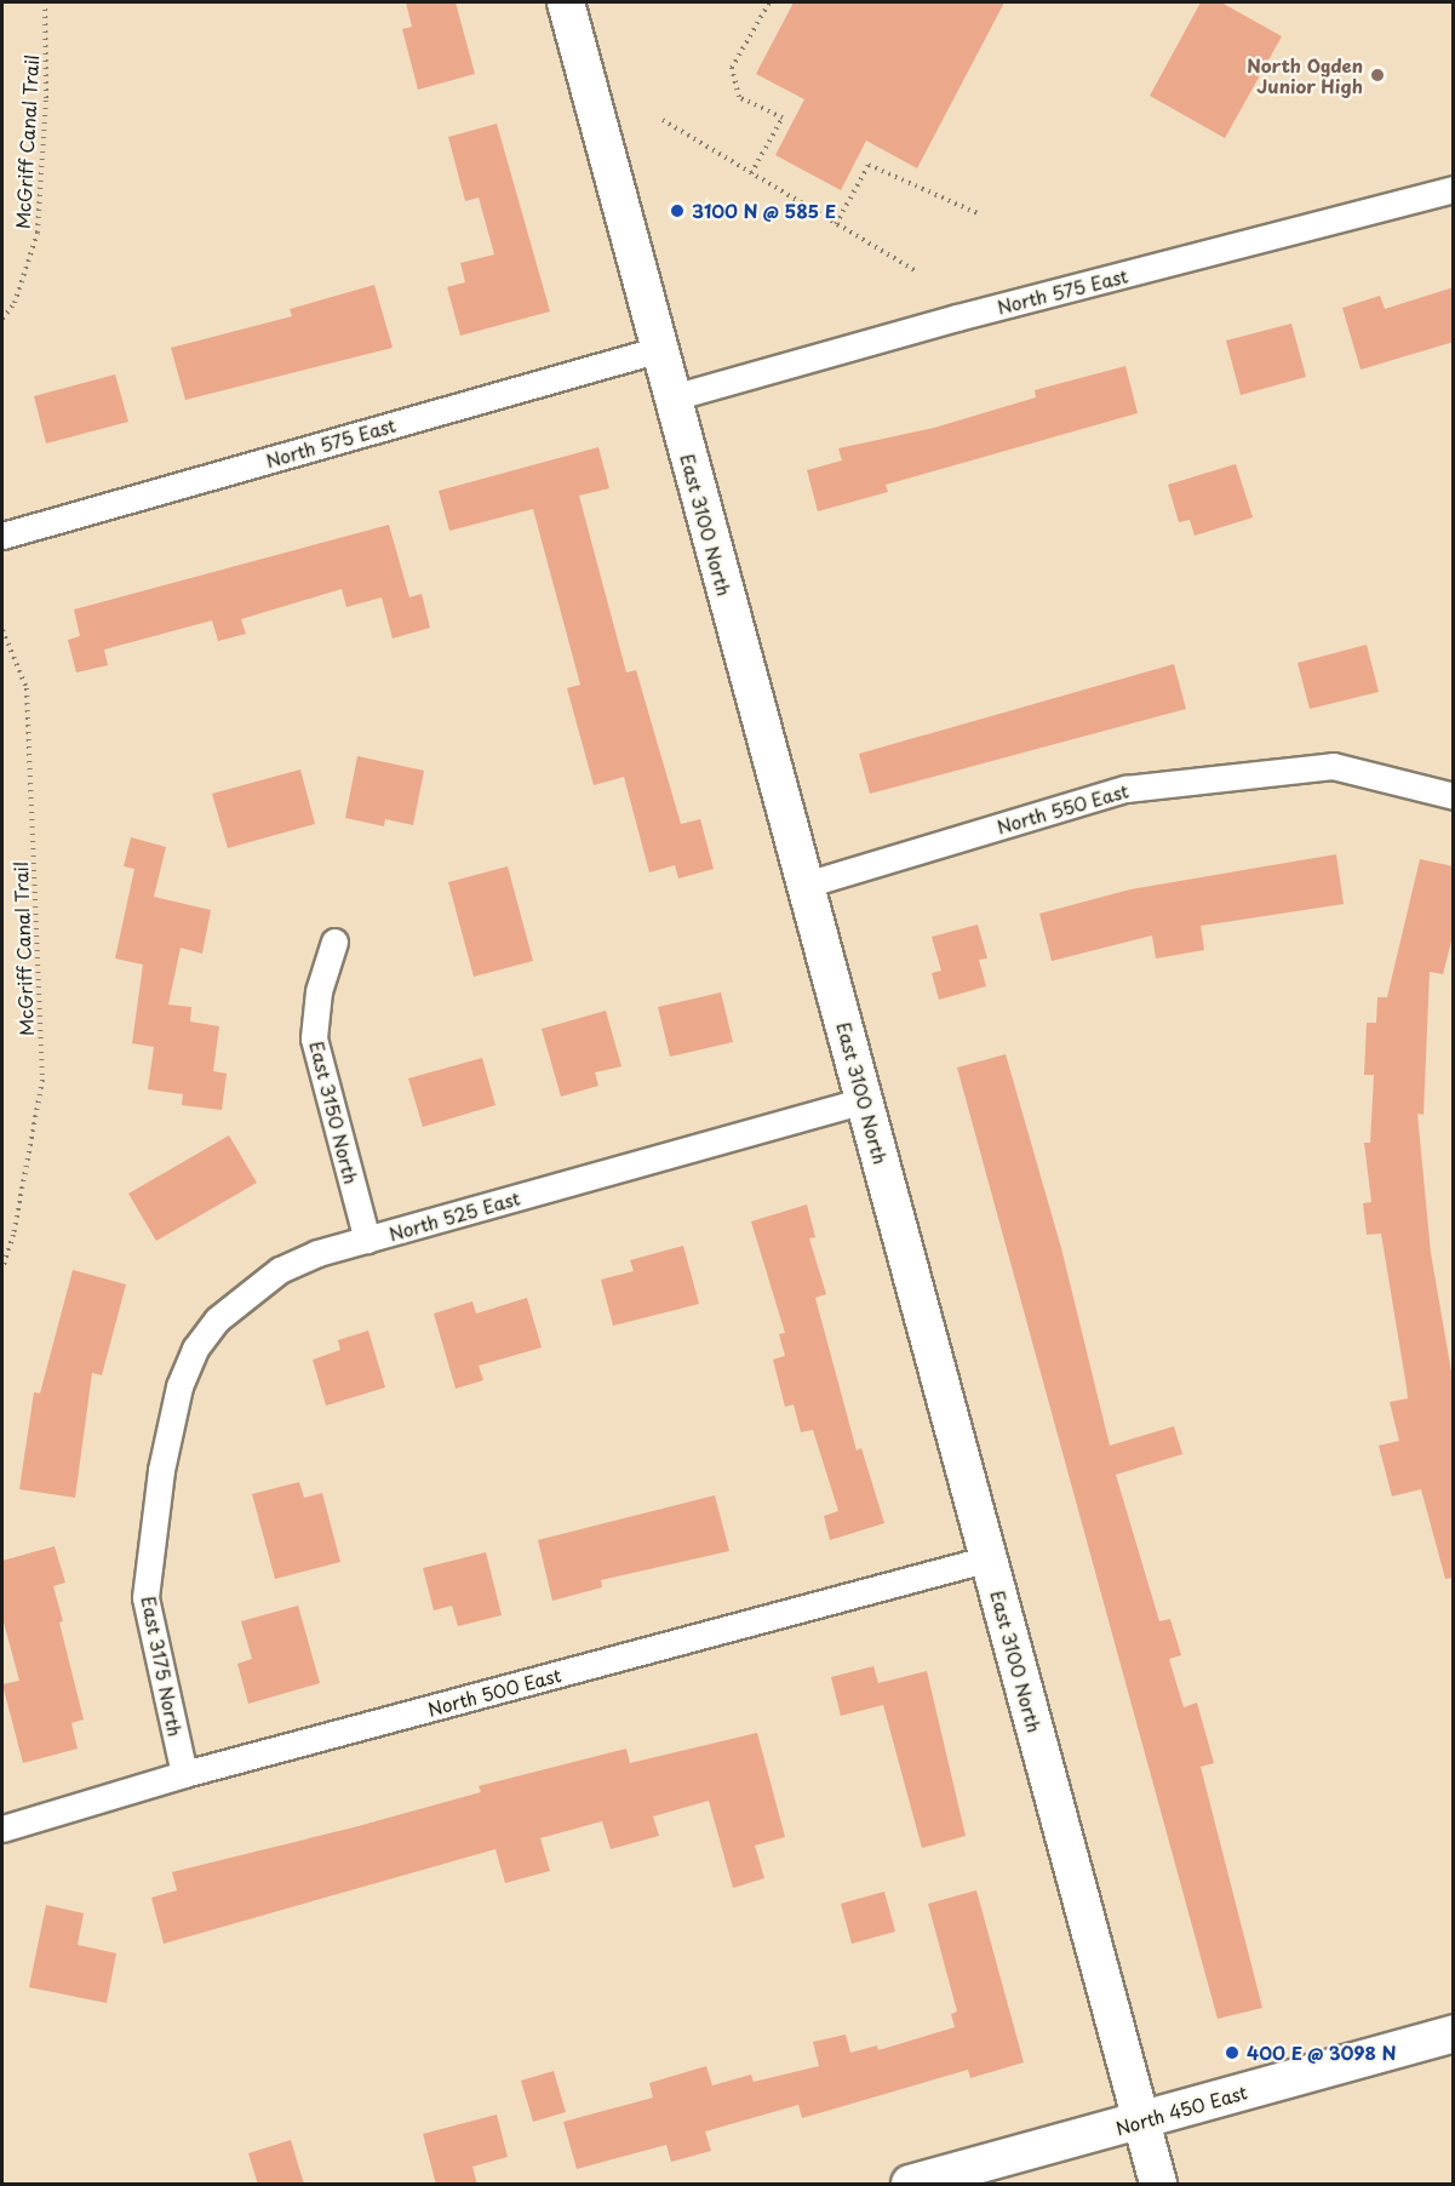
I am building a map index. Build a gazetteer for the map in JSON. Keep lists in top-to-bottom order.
{
  "streets": {
    "main road": ["East 3100 North", "North 450 East"],
    "street": [
      "North 575 East",
      "North 550 East",
      "East 3150 North",
      "North 525 East",
      "East 3175 North",
      "North 500 East"
    ],
    "path": ["McGriff Canal Trail"]
  },
  "crossings": [
    ["North 575 East", "East 3100 North"],
    ["East 3100 North", "North 550 East"],
    ["East 3100 North", "North 525 East"],
    ["East 3100 North", "North 500 East"],
    ["East 3100 North", "North 450 East"],
    ["East 3150 North", "North 525 East"],
    ["North 525 East", "East 3175 North"],
    ["East 3175 North", "North 500 East"]
  ],
  "places": ["North Ogden Junior High", "3100 N @ 585 E", "400 E @ 3098 N"]
}
